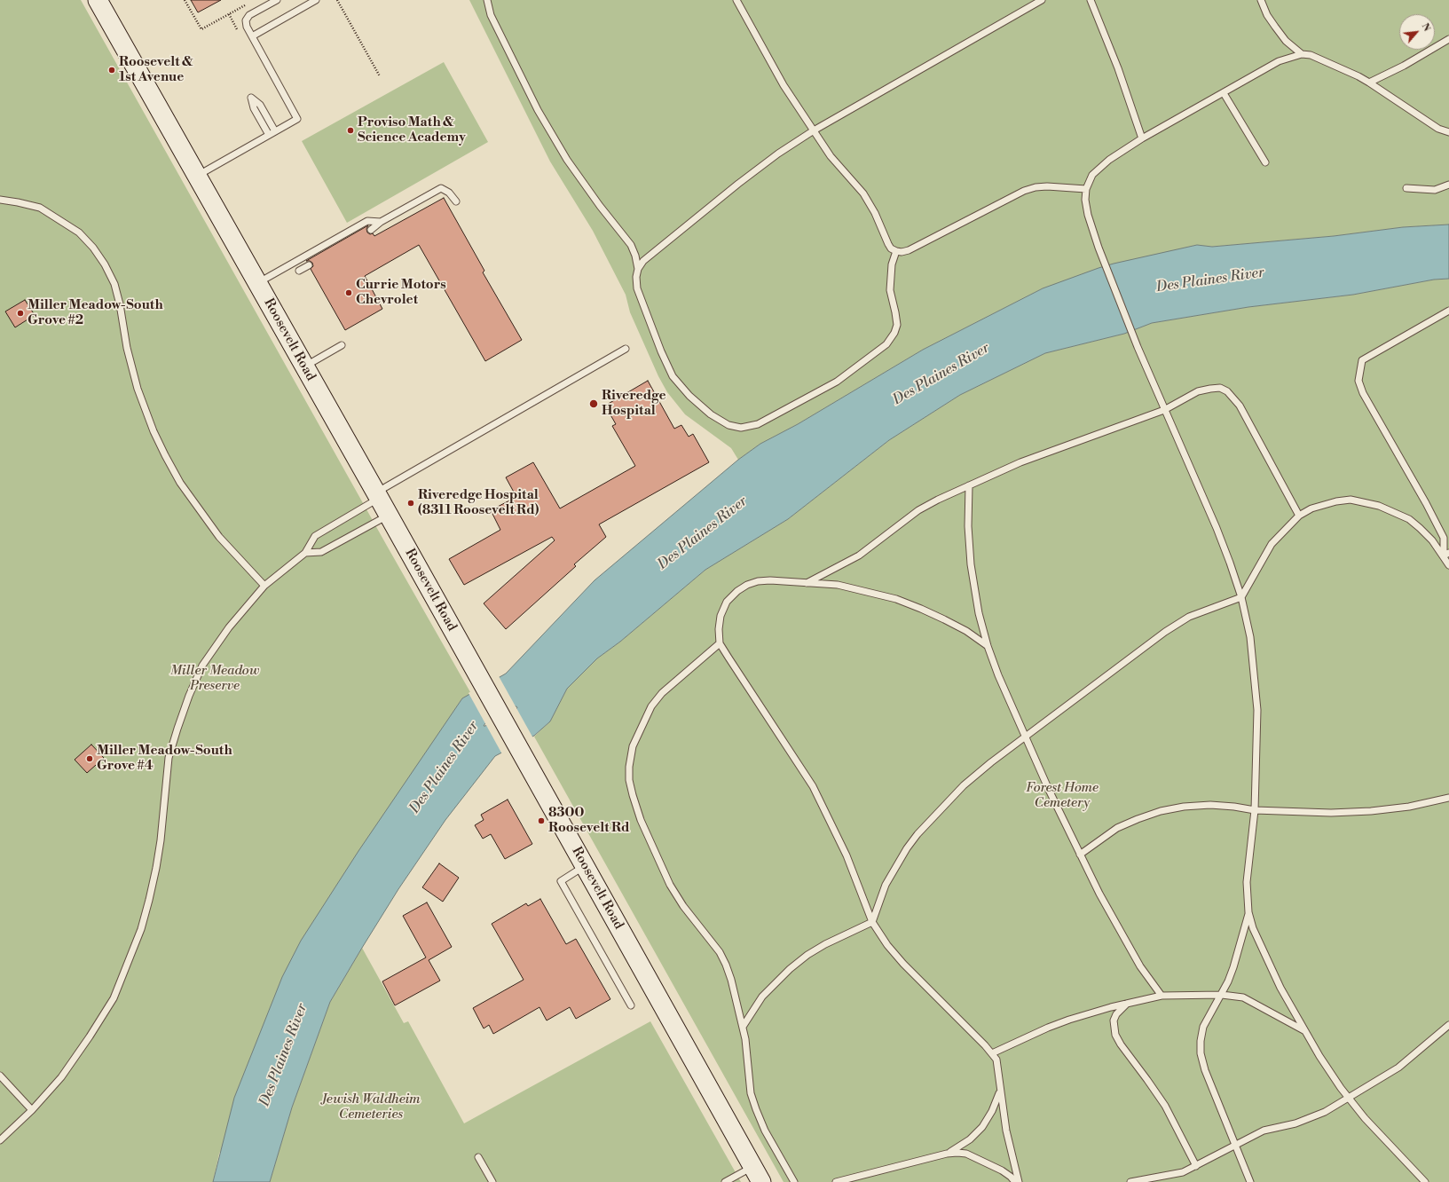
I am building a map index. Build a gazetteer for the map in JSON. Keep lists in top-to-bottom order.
{
  "streets": {
    "main road": ["Roosevelt Road"]
  },
  "water": ["Des Plaines River"],
  "parks": ["Miller Meadow Preserve", "Forest Home Cemetery", "Jewish Waldheim Cemeteries"],
  "places": [
    "Roosevelt & 1st Avenue",
    "Proviso Math & Science Academy",
    "Currie Motors Chevrolet",
    "Miller Meadow-South Grove #2",
    "Riveredge Hospital",
    "Riveredge Hospital (8311 Roosevelt Rd)",
    "Miller Meadow-South Grove #4",
    "8300 Roosevelt Rd"
  ],
  "north": "top right"
}
